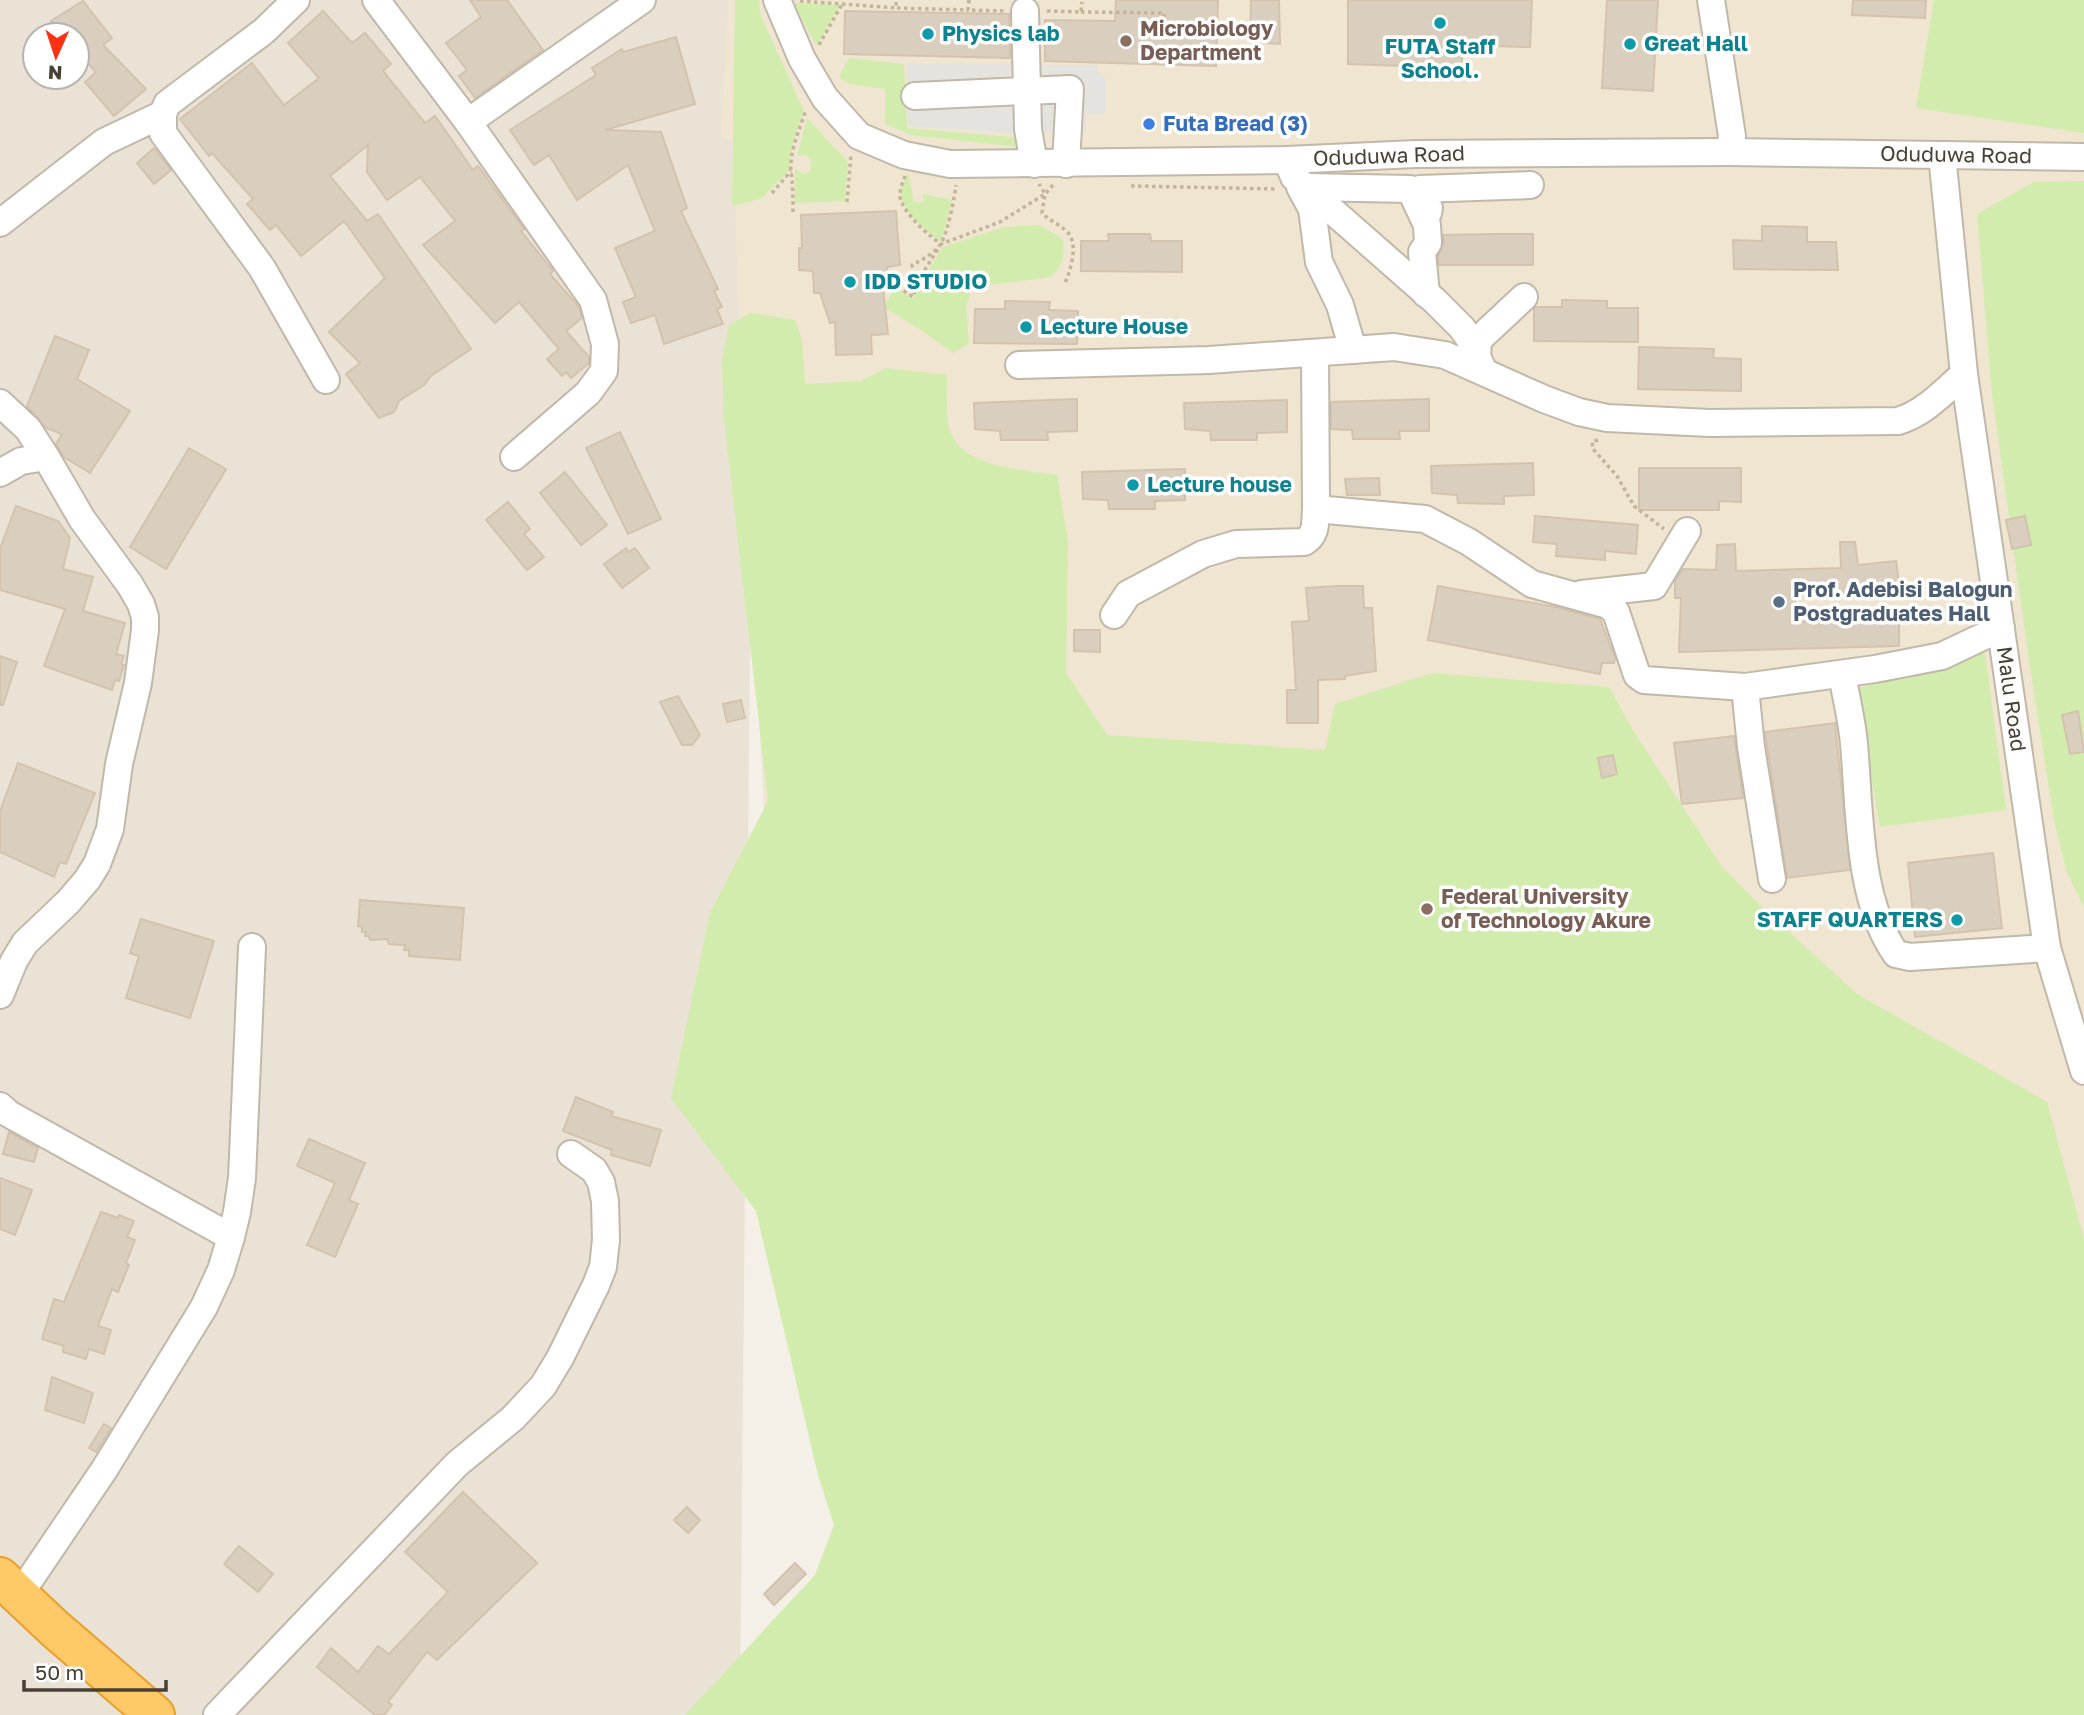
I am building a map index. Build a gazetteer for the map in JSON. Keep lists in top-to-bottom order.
{
  "streets": {
    "street": ["Oduduwa Road", "Malu Road"]
  },
  "crossings": [
    ["Oduduwa Road", "Malu Road"]
  ],
  "places": [
    "FUTA Staff School.",
    "Physics lab",
    "Microbiology Department",
    "Great Hall",
    "Futa Bread (3)",
    "IDD STUDIO",
    "Lecture House",
    "Lecture house",
    "Prof. Adebisi Balogun Postgraduates Hall",
    "Federal University of Technology Akure",
    "STAFF QUARTERS"
  ],
  "scale_bar": "50 m",
  "north": "bottom"
}
